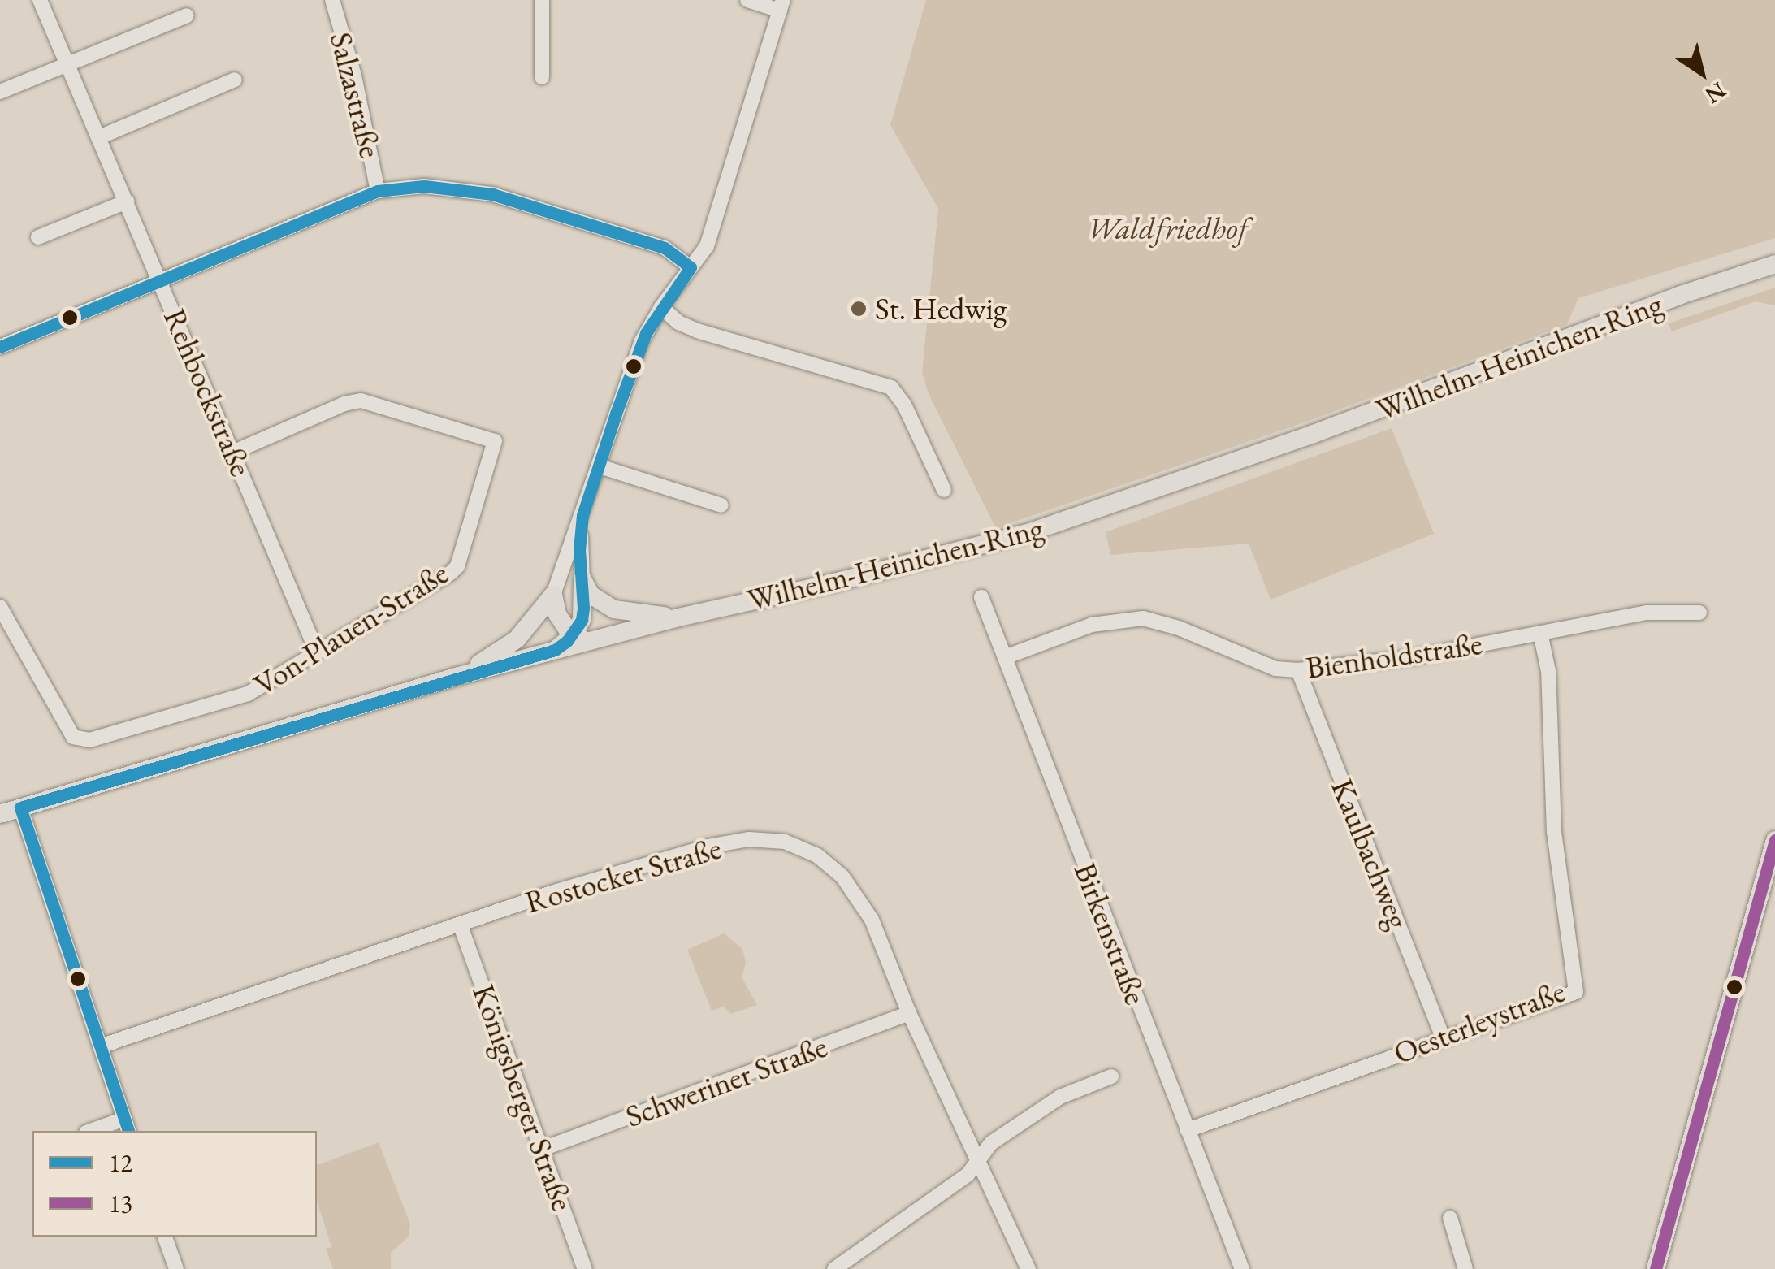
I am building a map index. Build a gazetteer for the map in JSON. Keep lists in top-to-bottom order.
{
  "streets": {
    "main road": ["Wilhelm-Heinichen-Ring"],
    "street": [
      "Salzastraße",
      "Rehbockstraße",
      "Von-Plauen-Straße",
      "Bienholdstraße",
      "Kaulbachweg",
      "Rostocker Straße",
      "Birkenstraße",
      "Oesterleystraße",
      "Schweriner Straße",
      "Königsberger Straße"
    ]
  },
  "crossings": [
    ["Rehbockstraße", "Von-Plauen-Straße"],
    ["Bienholdstraße", "Kaulbachweg"],
    ["Bienholdstraße", "Birkenstraße"],
    ["Bienholdstraße", "Oesterleystraße"],
    ["Kaulbachweg", "Oesterleystraße"],
    ["Rostocker Straße", "Schweriner Straße"],
    ["Rostocker Straße", "Königsberger Straße"],
    ["Birkenstraße", "Oesterleystraße"],
    ["Schweriner Straße", "Königsberger Straße"]
  ],
  "parks": ["Waldfriedhof"],
  "places": ["St. Hedwig"],
  "lines": ["transit line 12", "transit line 13"],
  "legend": ["12", "13"],
  "north": "bottom right"
}
